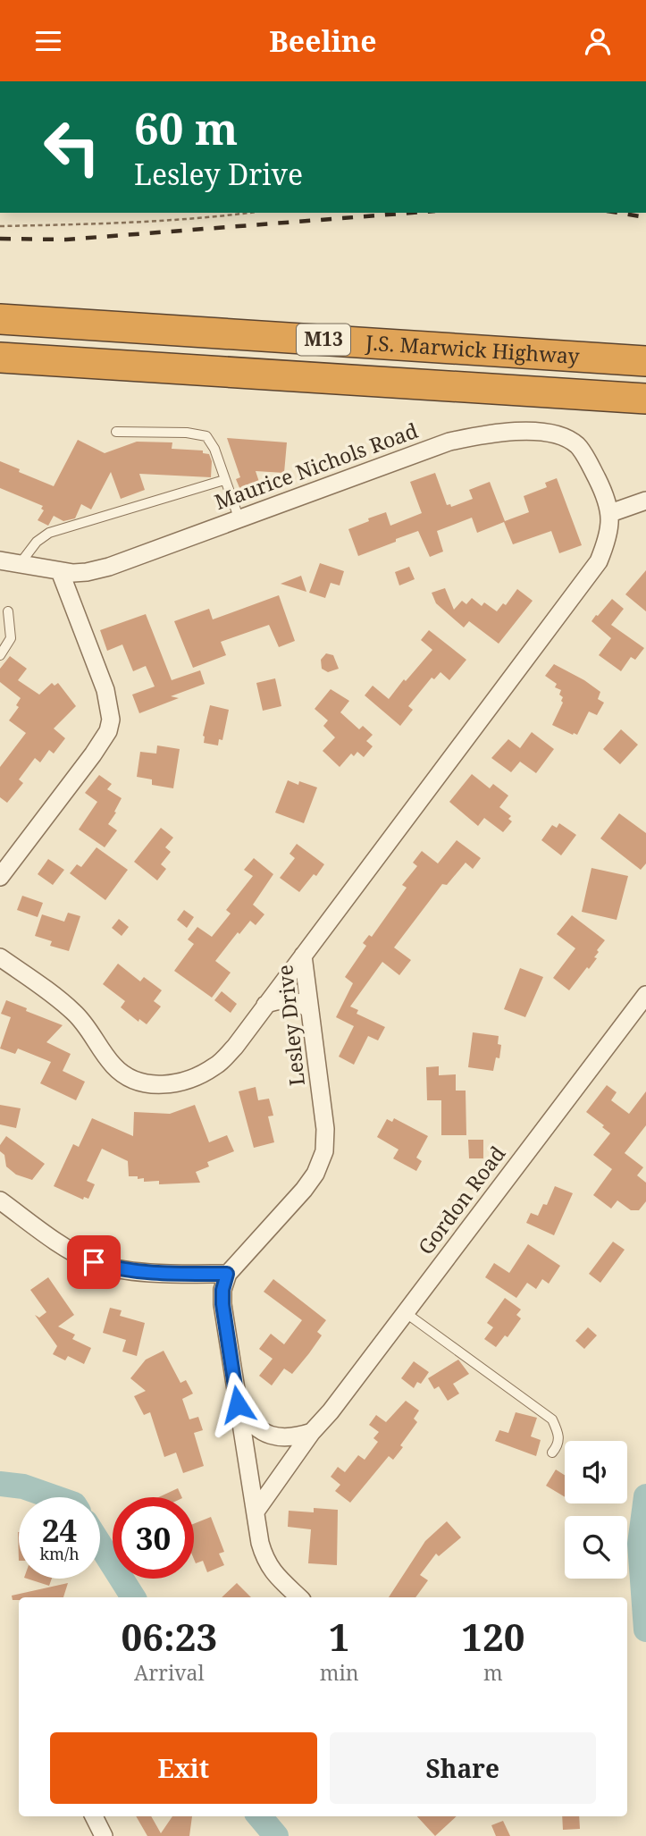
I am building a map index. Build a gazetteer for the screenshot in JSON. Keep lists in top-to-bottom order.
{
  "streets": {
    "highway": ["M13", "J.S. Marwick Highway"],
    "street": ["Maurice Nichols Road", "Lesley Drive", "Gordon Road"]
  },
  "crossings": [
    ["Maurice Nichols Road", "Lesley Drive"]
  ],
  "page": {
    "header": "Beeline",
    "turn": ["60 m", "Lesley Drive"],
    "speed": "24 km/h",
    "limit": "30",
    "eta": [
      "06:23",
      "Arrival",
      "1",
      "min",
      "120",
      "m"
    ],
    "buttons": ["Exit", "Share"]
  }
}
